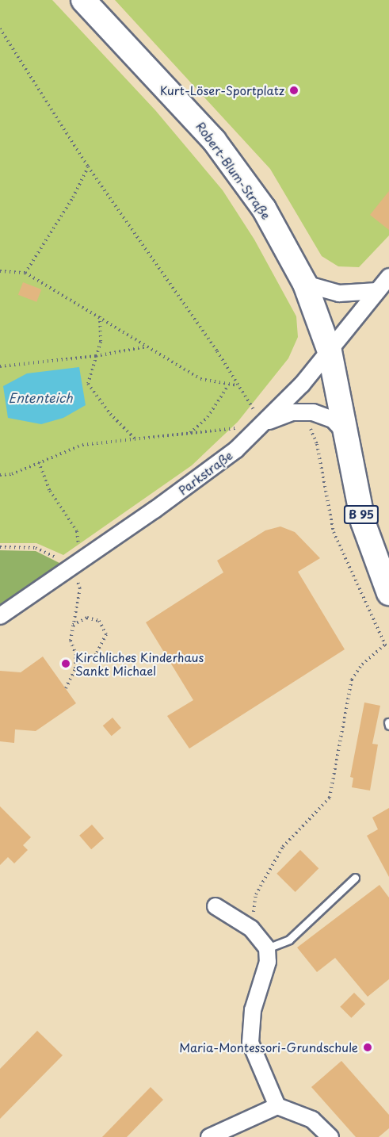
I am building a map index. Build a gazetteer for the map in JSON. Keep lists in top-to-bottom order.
{
  "streets": {
    "main road": ["Robert-Blum-Straße", "B 95"],
    "street": ["Parkstraße"]
  },
  "crossings": [
    ["Robert-Blum-Straße", "Parkstraße"]
  ],
  "water": ["Ententeich"],
  "places": ["Kurt-Löser-Sportplatz", "Kirchliches Kinderhaus Sankt Michael", "Maria-Montessori-Grundschule"]
}
